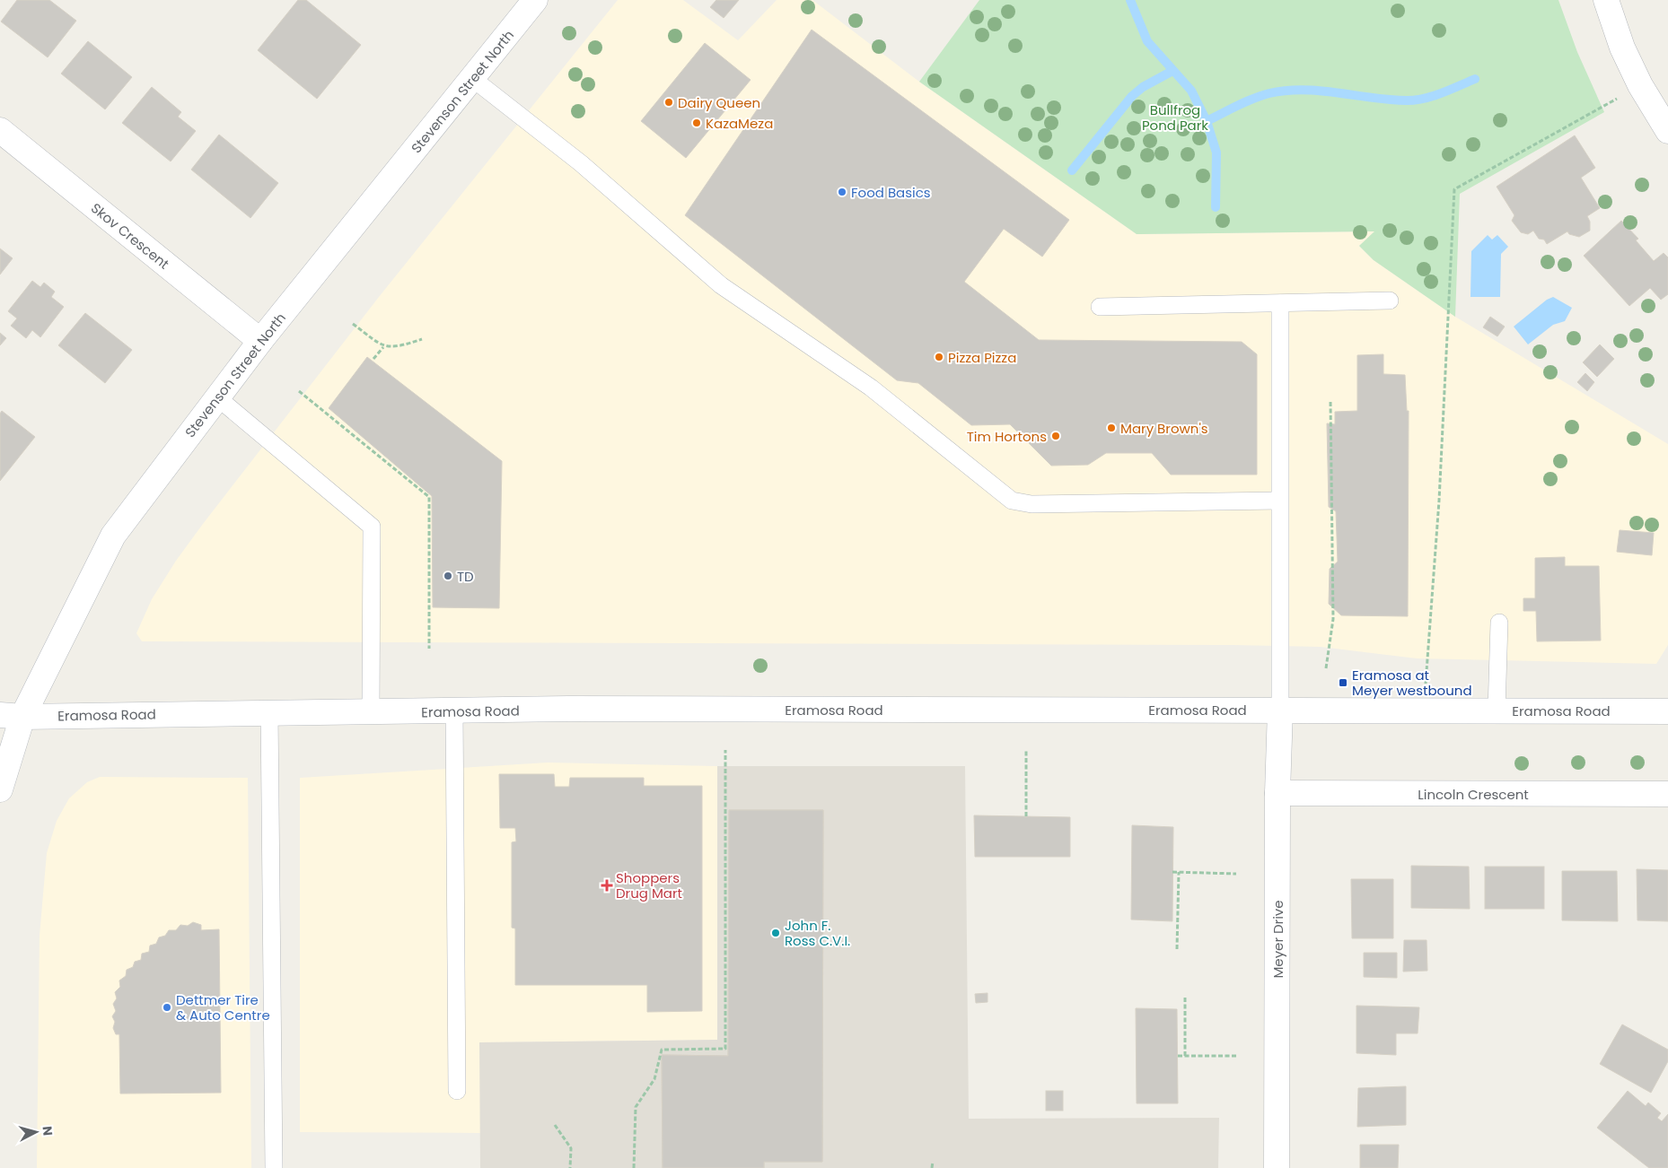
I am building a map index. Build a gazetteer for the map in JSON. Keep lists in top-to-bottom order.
{
  "streets": {
    "main road": [
      "Stevenson Street North",
      "Skov Crescent",
      "Eramosa Road",
      "Lincoln Crescent",
      "Meyer Drive"
    ]
  },
  "crossings": [
    ["Stevenson Street North", "Skov Crescent"],
    ["Stevenson Street North", "Eramosa Road"],
    ["Eramosa Road", "Meyer Drive"],
    ["Lincoln Crescent", "Meyer Drive"]
  ],
  "parks": ["Bullfrog Pond Park"],
  "places": {
    "other": [
      "Dairy Queen",
      "KazaMeza",
      "Food Basics",
      "Pizza Pizza",
      "Mary Brown's",
      "Tim Hortons",
      "TD",
      "John F. Ross C.V.I.",
      "Dettmer Tire & Auto Centre"
    ],
    "transit": ["Eramosa at Meyer westbound"],
    "health": ["Shoppers Drug Mart"]
  },
  "north": "right"
}
